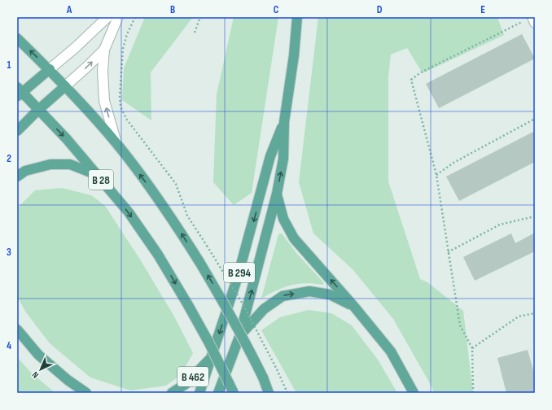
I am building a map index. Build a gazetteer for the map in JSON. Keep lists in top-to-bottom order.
{
  "streets": {
    "main road": ["B 28", "B 294", "B 462"]
  },
  "crossings": [
    ["B 294", "B 462"]
  ],
  "north": "bottom left",
  "grid": {
    "columns": [
      "A",
      "B",
      "C",
      "D",
      "E"
    ],
    "rows": [
      "1",
      "2",
      "3",
      "4"
    ]
  }
}
